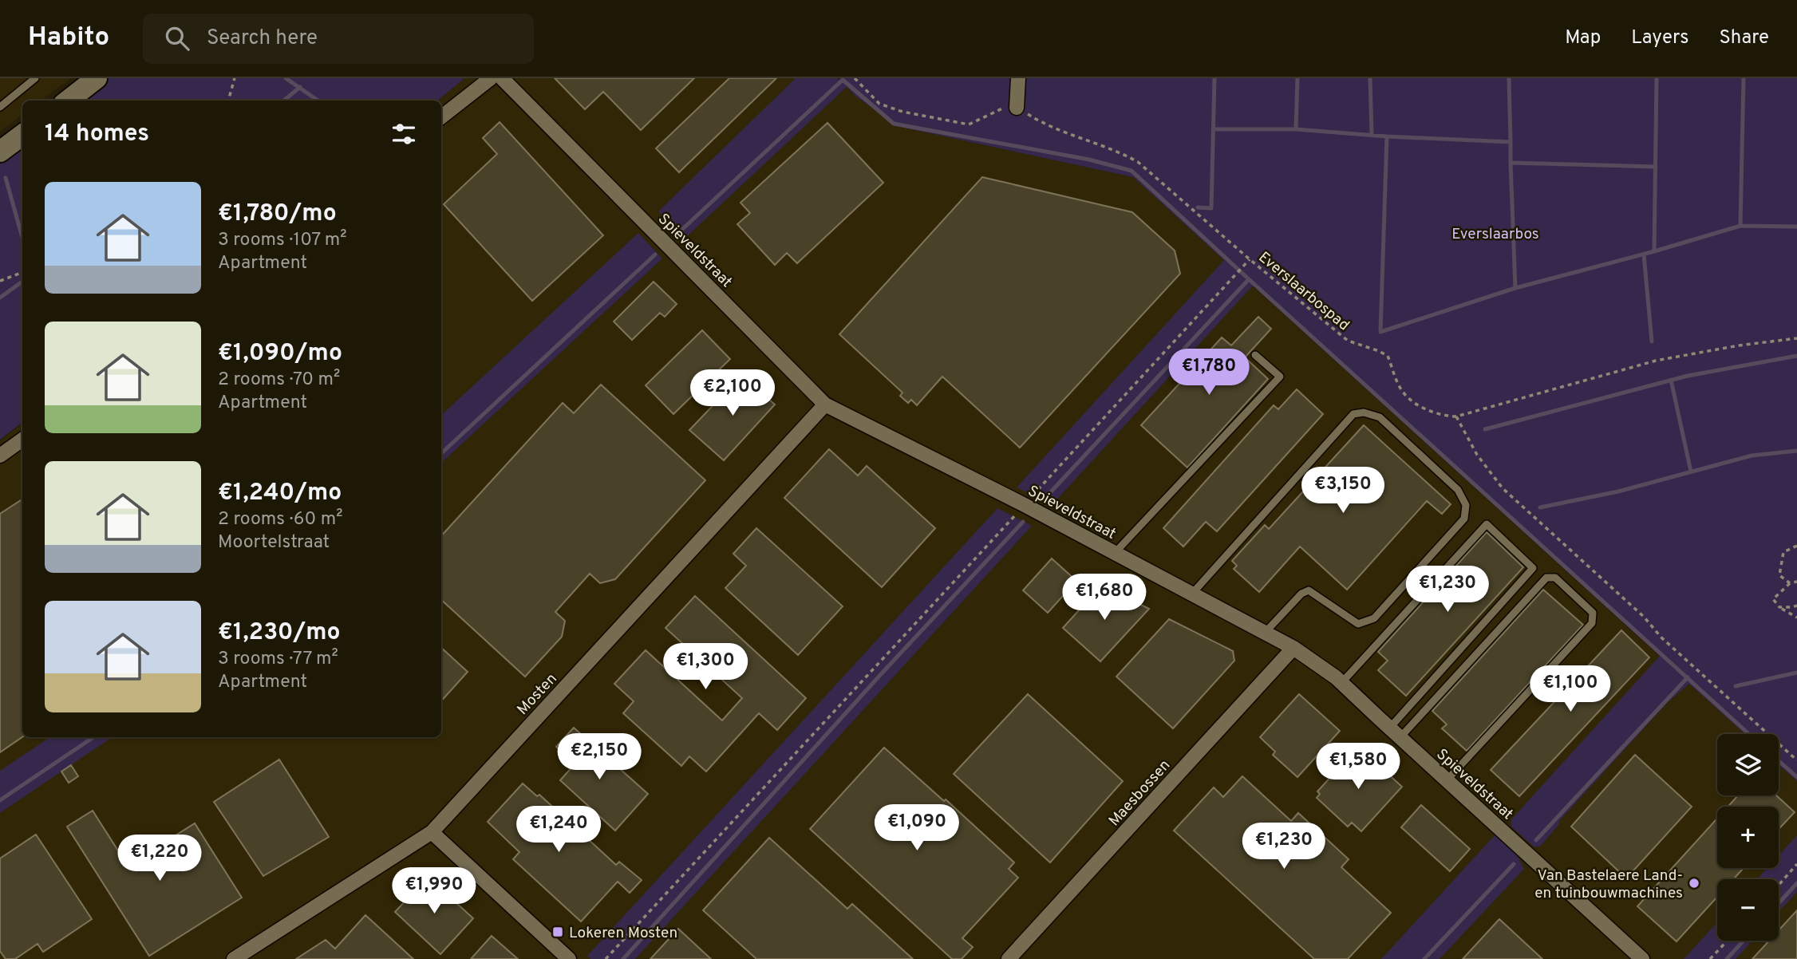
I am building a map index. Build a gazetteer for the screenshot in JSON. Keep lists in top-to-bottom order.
{
  "streets": {
    "street": ["Spieveldstraat", "Mosten", "Maesbossen"],
    "path": ["Everslaarbospad"]
  },
  "crossings": [
    ["Spieveldstraat", "Mosten"],
    ["Spieveldstraat", "Maesbossen"]
  ],
  "parks": ["Everslaarbos"],
  "places": {
    "other": ["Van Bastelaere Land- en tuinbouwmachines"],
    "transit": ["Lokeren Mosten"]
  },
  "page": {
    "header": "Habito",
    "search": "Search here",
    "nav": ["Map", "Layers", "Share"],
    "heading": "14 homes",
    "list": [
      {
        "name": "€1,780/mo",
        "note": "3 rooms · 107 m² · Apartment"
      },
      {
        "name": "€1,090/mo",
        "note": "2 rooms · 70 m² · Apartment"
      },
      {
        "name": "€1,240/mo",
        "note": "2 rooms · 60 m² · Moortelstraat"
      },
      {
        "name": "€1,230/mo",
        "note": "3 rooms · 77 m² · Apartment"
      }
    ],
    "price": [
      "€1,780",
      "€2,100",
      "€3,150",
      "€1,230",
      "€1,680",
      "€1,300",
      "€1,100",
      "€2,150",
      "€1,580",
      "€1,090",
      "€1,240",
      "€1,230",
      "€1,220",
      "€1,990"
    ],
    "map_buttons": ["+", "−"]
  }
}
